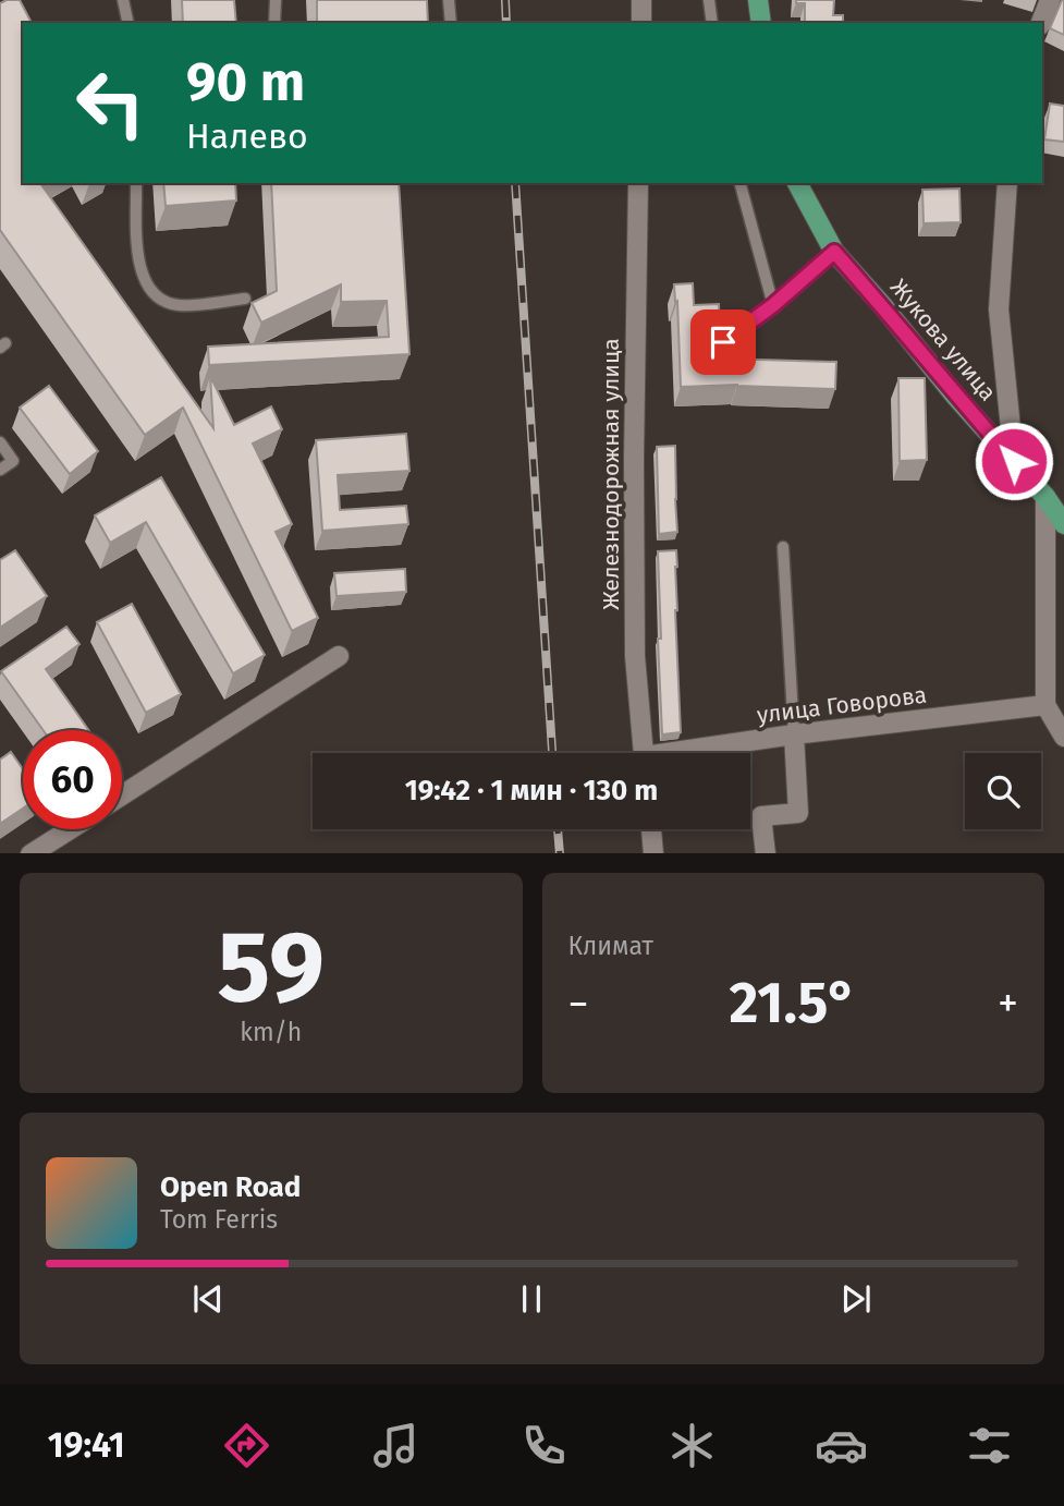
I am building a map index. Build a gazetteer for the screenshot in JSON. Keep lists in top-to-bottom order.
{
  "streets": {
    "main road": ["Жукова улица"],
    "street": ["Железнодорожная улица", "улица Говорова"]
  },
  "page": {
    "turn": ["90 m", "Налево"],
    "limit": "60",
    "trip": "19:42 · 1 мин · 130 m",
    "tile": [
      ["59", "km/h"],
      "Климат"
    ],
    "heat": ["−", "21.5°", "+"],
    "song": ["Open Road", "Tom Ferris"],
    "tabs": "19:41"
  }
}
